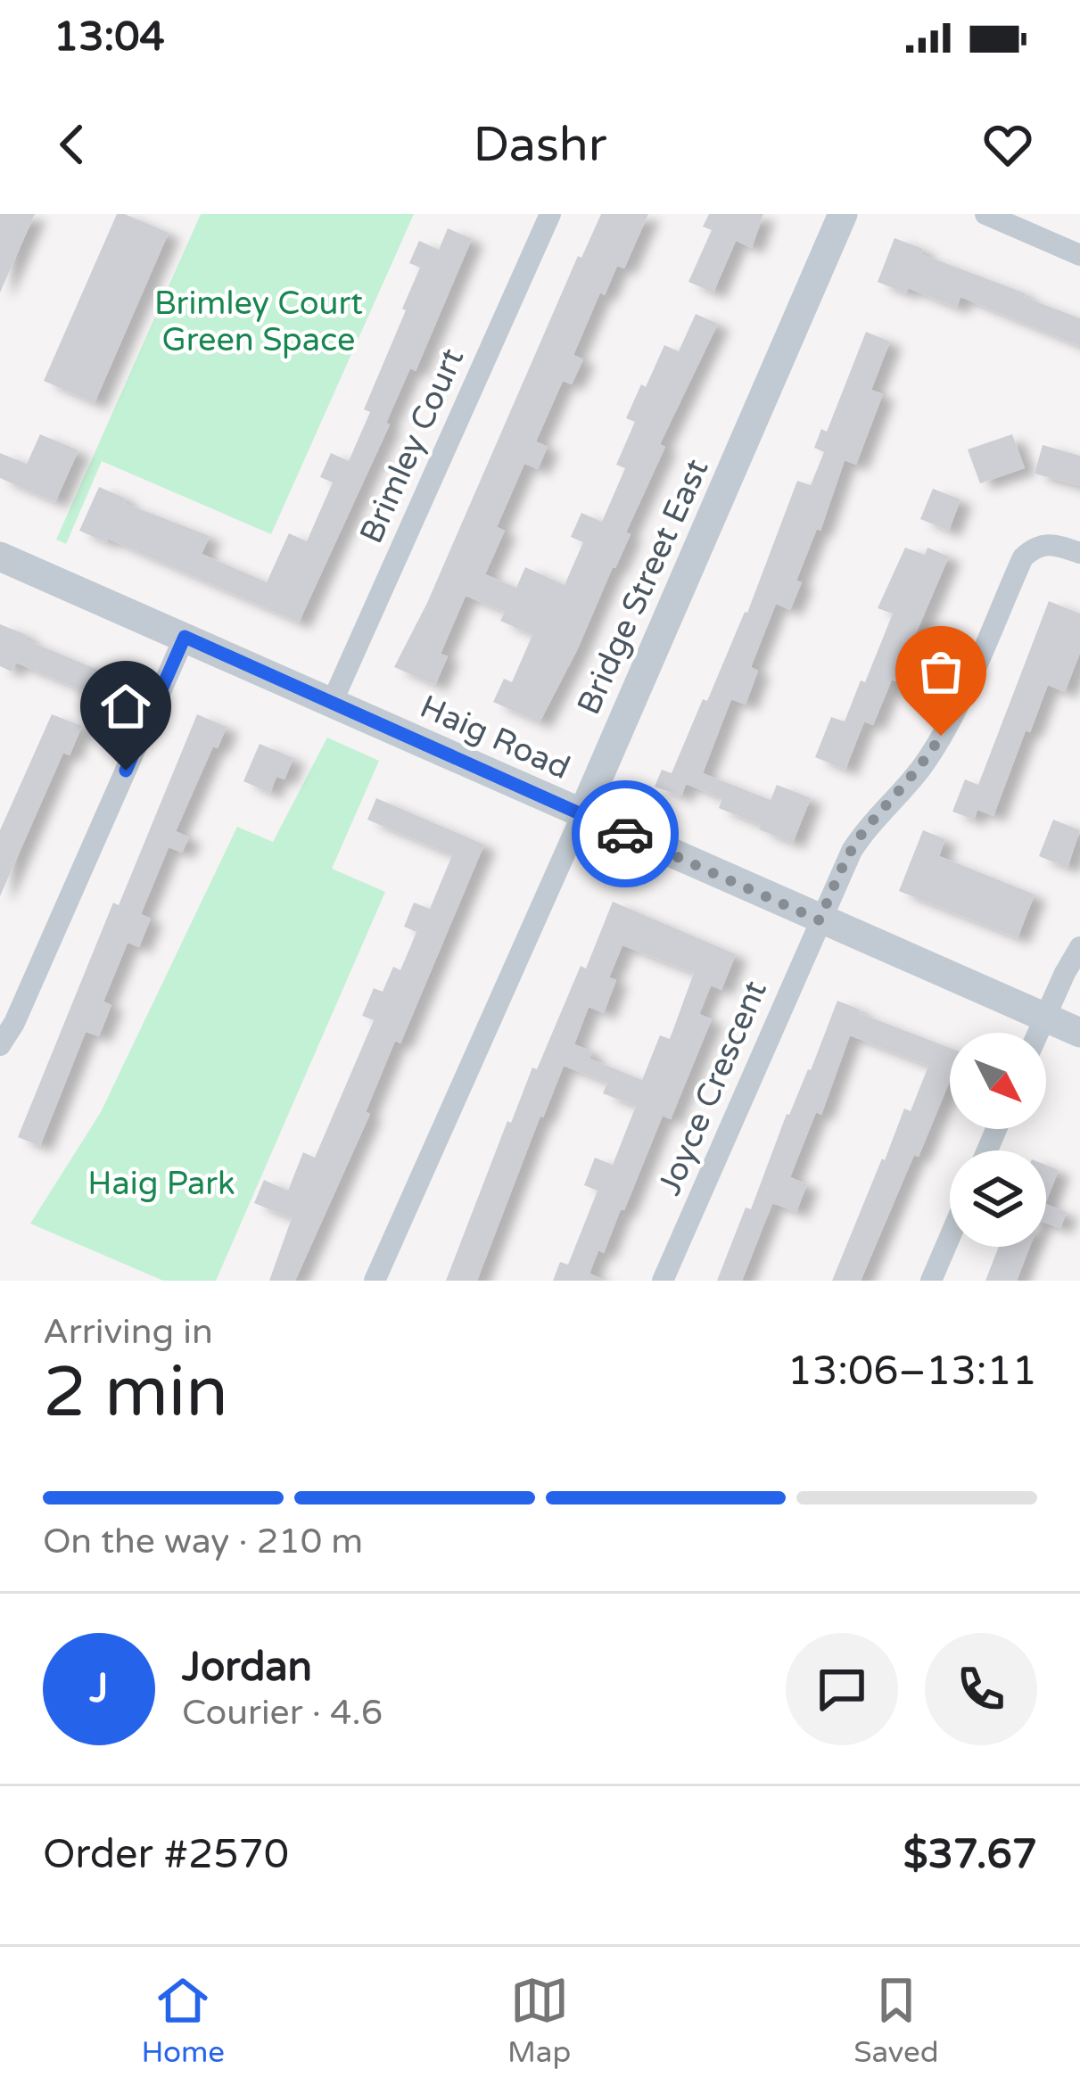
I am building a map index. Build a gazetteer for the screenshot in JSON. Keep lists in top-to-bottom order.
{
  "streets": {
    "street": [
      "Brimley Court",
      "Bridge Street East",
      "Haig Road",
      "Joyce Crescent"
    ]
  },
  "crossings": [
    ["Brimley Court", "Haig Road"],
    ["Bridge Street East", "Haig Road"],
    ["Haig Road", "Joyce Crescent"]
  ],
  "parks": ["Brimley Court Green Space", "Haig Park"],
  "north": "bottom right",
  "page": {
    "status": "13:04",
    "header": "Dashr",
    "heading": ["2 min", "Arriving in", "13:06–13:11"],
    "panel": [
      "Jordan",
      "Courier · 4.6",
      "Order #2570",
      "$37.67"
    ],
    "bar": "On the way · 210 m",
    "round": "J",
    "tabs": ["Home", "Map", "Saved"]
  }
}
